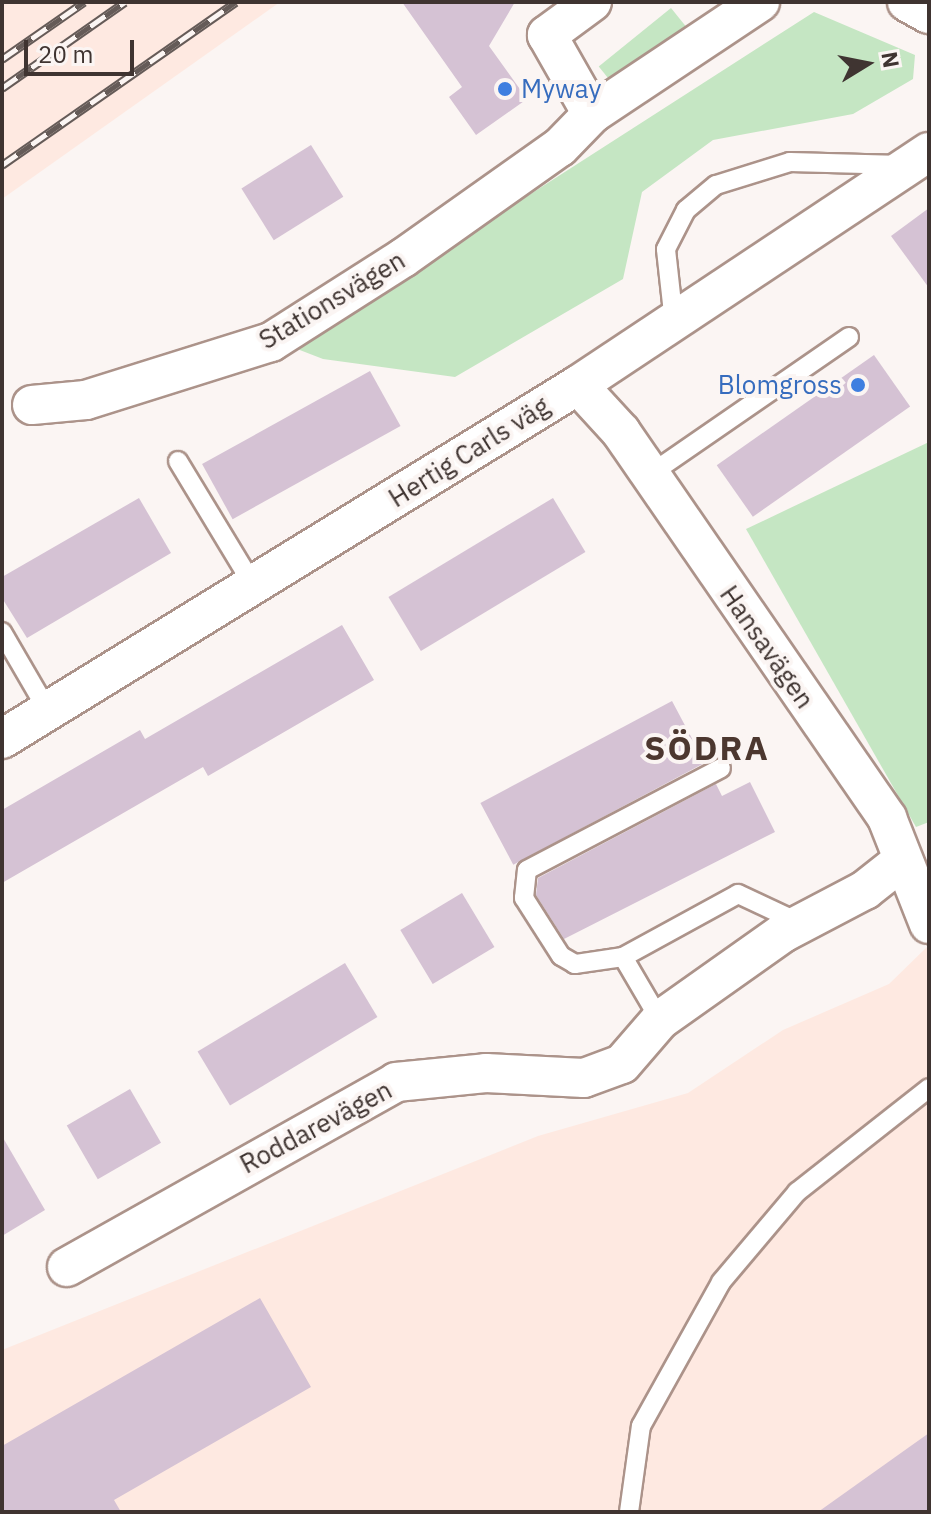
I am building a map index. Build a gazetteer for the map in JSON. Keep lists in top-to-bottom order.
{
  "streets": {
    "street": [
      "Stationsvägen",
      "Hertig Carls väg",
      "Hansavägen",
      "Roddarevägen"
    ]
  },
  "crossings": [
    ["Hertig Carls väg", "Hansavägen"],
    ["Hansavägen", "Roddarevägen"]
  ],
  "districts": ["SÖDRA"],
  "places": ["Myway", "Blomgross"],
  "scale_bar": "20 m",
  "north": "right"
}
